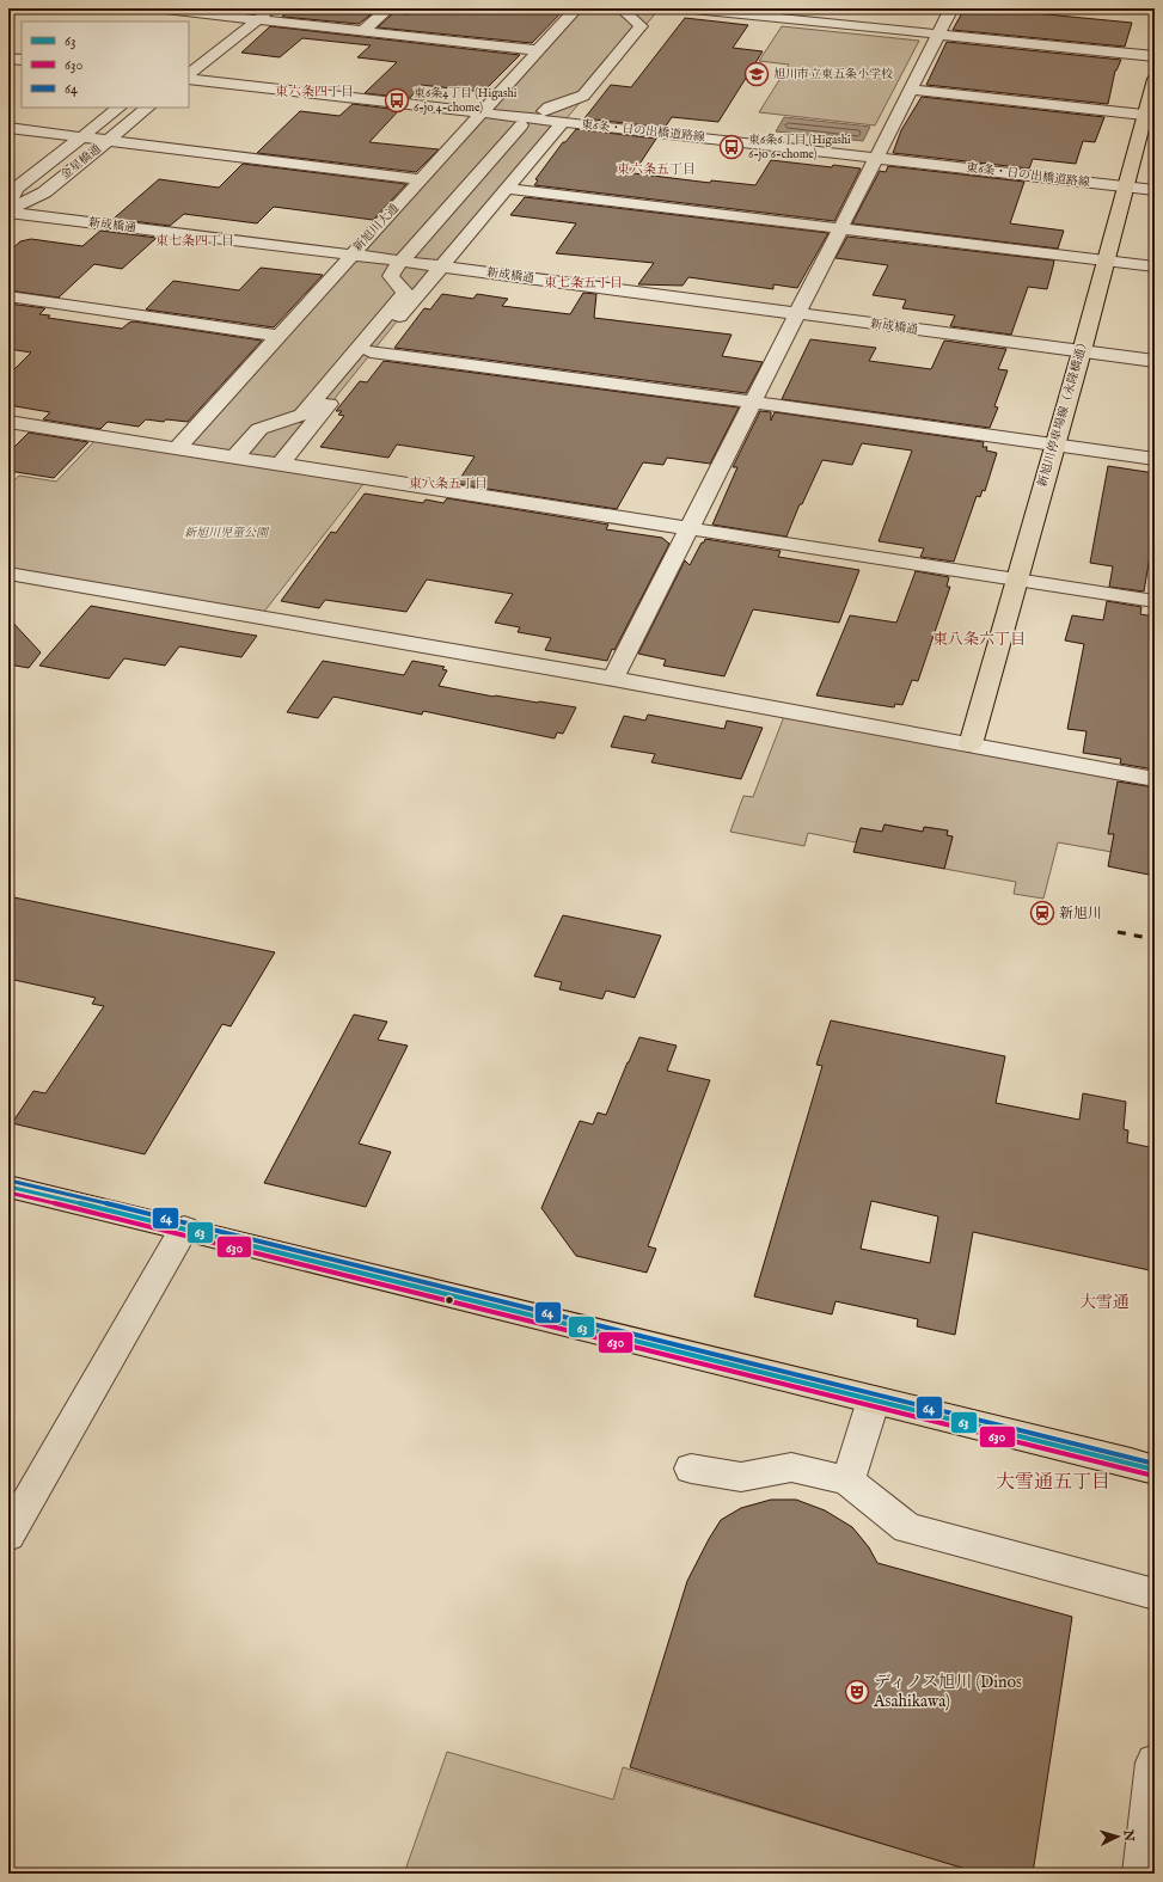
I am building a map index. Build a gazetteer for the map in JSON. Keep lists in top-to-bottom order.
{
  "streets": {
    "main road": ["新旭川停車場線（永隆橋通）"],
    "street": [
      "東6条・日の出橋道路線",
      "金星橋通",
      "新成橋通",
      "新旭川大通"
    ]
  },
  "crossings": [
    ["東6条・日の出橋道路線", "新旭川大通"],
    ["東6条・日の出橋道路線", "新旭川停車場線（永隆橋通）"],
    ["金星橋通", "新成橋通"],
    ["新成橋通", "新旭川大通"],
    ["新成橋通", "新旭川停車場線（永隆橋通）"]
  ],
  "districts": [
    "東六条四丁目",
    "東六条五丁目",
    "東七条四丁目",
    "東七条五丁目",
    "東八条五丁目",
    "東八条六丁目",
    "大雪通",
    "大雪通五丁目"
  ],
  "parks": ["新旭川児童公園"],
  "places": {
    "school or university": ["旭川市立東五条小学校"],
    "bus stop": ["東6条4丁目 (Higashi 6-jo 4-chome)", "東6条6丁目 (Higashi 6-jo 6-chome)"],
    "station": ["新旭川"],
    "theatre": ["ディノス旭川 (Dinos Asahikawa)"]
  },
  "lines": ["transit line 64", "transit line 63", "transit line 630"],
  "legend": ["63", "630", "64"],
  "north": "right"
}
